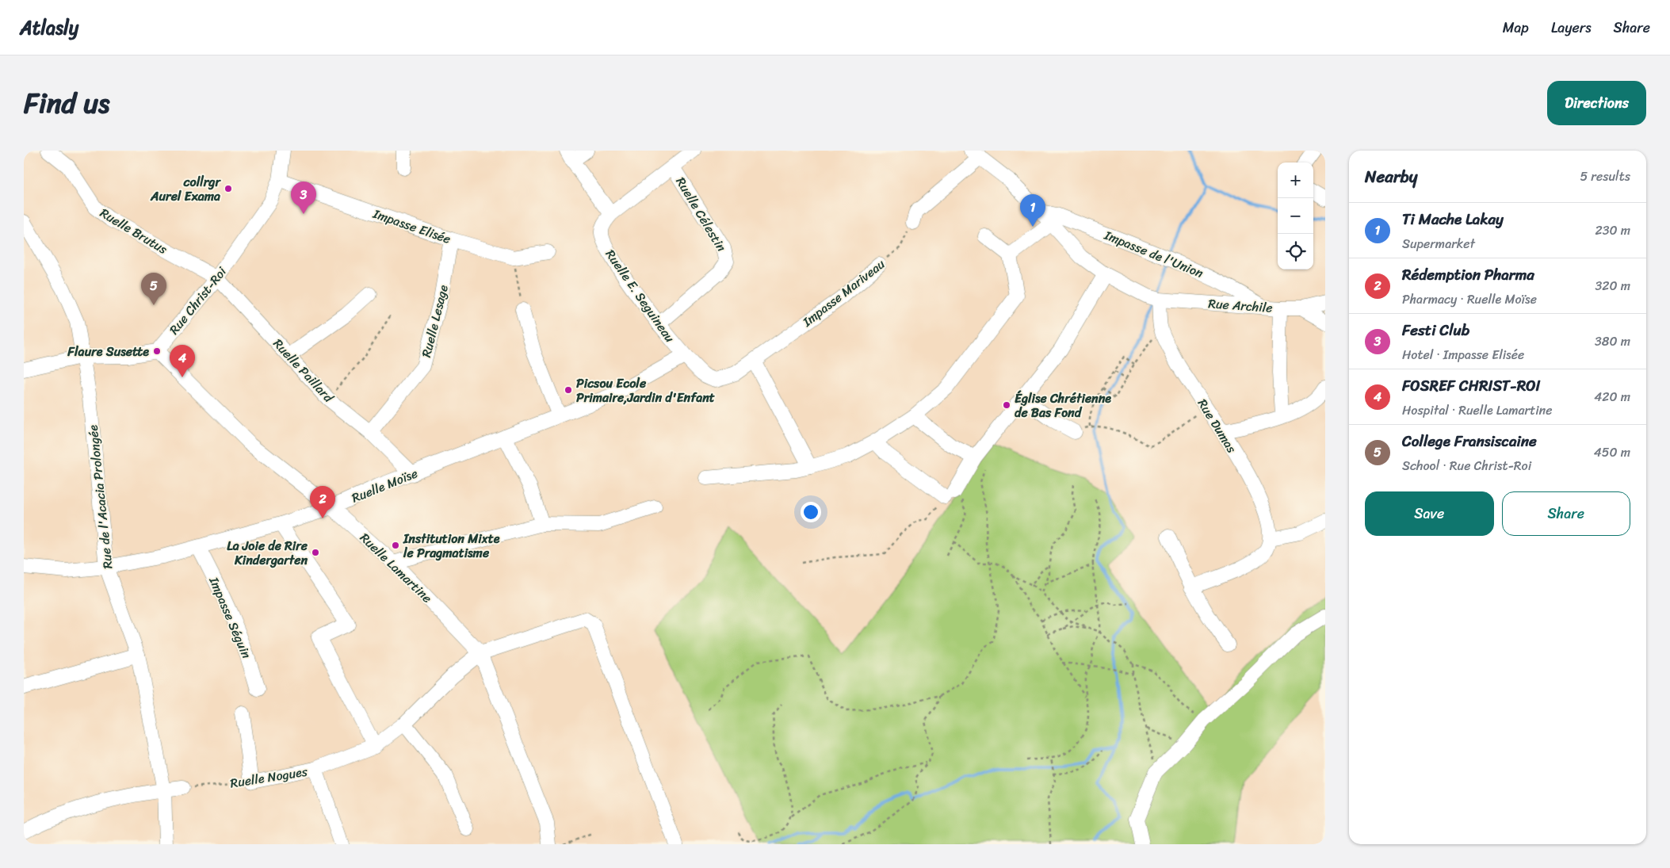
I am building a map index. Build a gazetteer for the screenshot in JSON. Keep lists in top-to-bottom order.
{
  "streets": {
    "street": [
      "Ruelle Célestin",
      "Impasse Elisée",
      "Ruelle Brutus",
      "Impasse de l'Union",
      "Impasse Mariveau",
      "Ruelle E. Seguineau",
      "Rue Christ-Roi",
      "Rue Archile",
      "Ruelle Lesage",
      "Ruelle Paillard",
      "Rue Dumas",
      "Ruelle Moïse",
      "Rue de l'Acacia Prolongée",
      "Ruelle Lamartine",
      "Impasse Séguin",
      "Ruelle Nogues"
    ]
  },
  "crossings": [
    ["Ruelle Célestin", "Ruelle E. Seguineau"],
    ["Impasse Elisée", "Rue Christ-Roi"],
    ["Impasse Elisée", "Ruelle Lesage"],
    ["Ruelle Brutus", "Rue Christ-Roi"],
    ["Ruelle Brutus", "Ruelle Paillard"],
    ["Impasse de l'Union", "Rue Archile"],
    ["Impasse Mariveau", "Ruelle E. Seguineau"],
    ["Impasse Mariveau", "Ruelle Moïse"],
    ["Ruelle E. Seguineau", "Ruelle Moïse"],
    ["Rue Christ-Roi", "Ruelle Paillard"],
    ["Rue Christ-Roi", "Ruelle Lamartine"],
    ["Rue Archile", "Rue Dumas"],
    ["Ruelle Lesage", "Ruelle Paillard"],
    ["Ruelle Paillard", "Ruelle Moïse"],
    ["Ruelle Moïse", "Rue de l'Acacia Prolongée"],
    ["Ruelle Moïse", "Ruelle Lamartine"],
    ["Ruelle Moïse", "Impasse Séguin"],
    ["Ruelle Lamartine", "Ruelle Nogues"]
  ],
  "places": [
    "collrgr Aurel Exama",
    "Flaure Susette",
    "Picsou Ecole Primaire,Jardin d'Enfant",
    "Église Chrétienne de Bas Fond",
    "Institution Mixte le Pragmatisme",
    "La Joie de Rire Kindergarten"
  ],
  "page": {
    "header": "Atlasly",
    "nav": ["Map", "Layers", "Share"],
    "title": "Find us",
    "buttons": [
      "Directions",
      ["Save", "Share"]
    ],
    "heading": ["Nearby", "5 results"],
    "map_buttons": ["+", "−"],
    "pins": [
      "3",
      "1",
      "5",
      "4",
      "2"
    ],
    "list": [
      {
        "mark": "1",
        "name": "Ti Mache Lakay",
        "note": "Supermarket",
        "value": "230 m"
      },
      {
        "mark": "2",
        "name": "Rédemption Pharma",
        "note": "Pharmacy · Ruelle Moïse",
        "value": "320 m"
      },
      {
        "mark": "3",
        "name": "Festi Club",
        "note": "Hotel · Impasse Elisée",
        "value": "380 m"
      },
      {
        "mark": "4",
        "name": "FOSREF CHRIST-ROI",
        "note": "Hospital · Ruelle Lamartine",
        "value": "420 m"
      },
      {
        "mark": "5",
        "name": "College Fransiscaine",
        "note": "School · Rue Christ-Roi",
        "value": "450 m"
      }
    ]
  }
}
